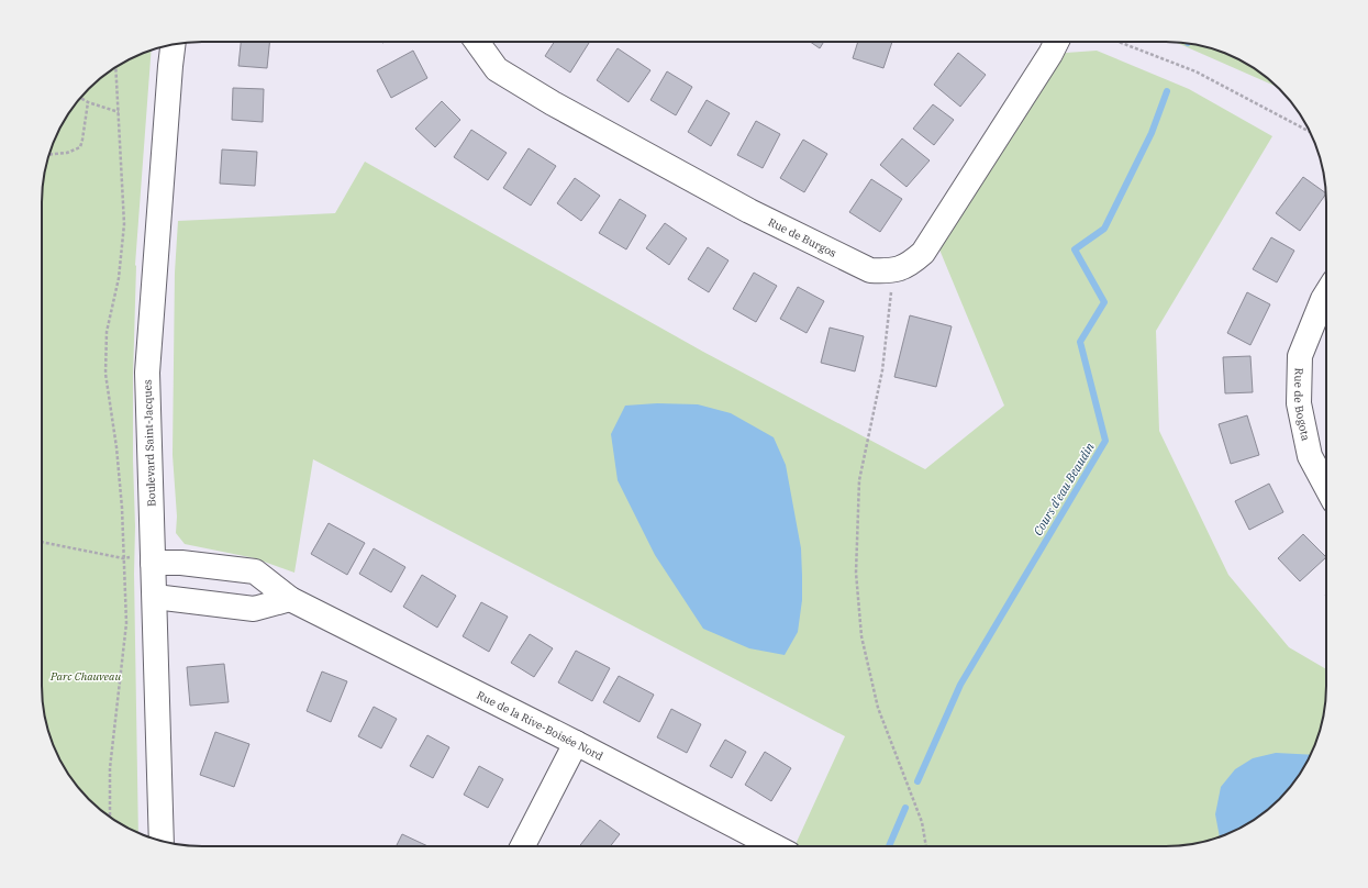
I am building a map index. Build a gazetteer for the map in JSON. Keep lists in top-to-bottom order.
{
  "streets": {
    "street": [
      "Rue de Burgos",
      "Rue de Bogota",
      "Boulevard Saint-Jacques",
      "Rue de la Rive-Boisée Nord"
    ]
  },
  "crossings": [
    ["Boulevard Saint-Jacques", "Rue de la Rive-Boisée Nord"]
  ],
  "water": ["Cours d'eau Beaudin"],
  "parks": ["Parc Chauveau"]
}
